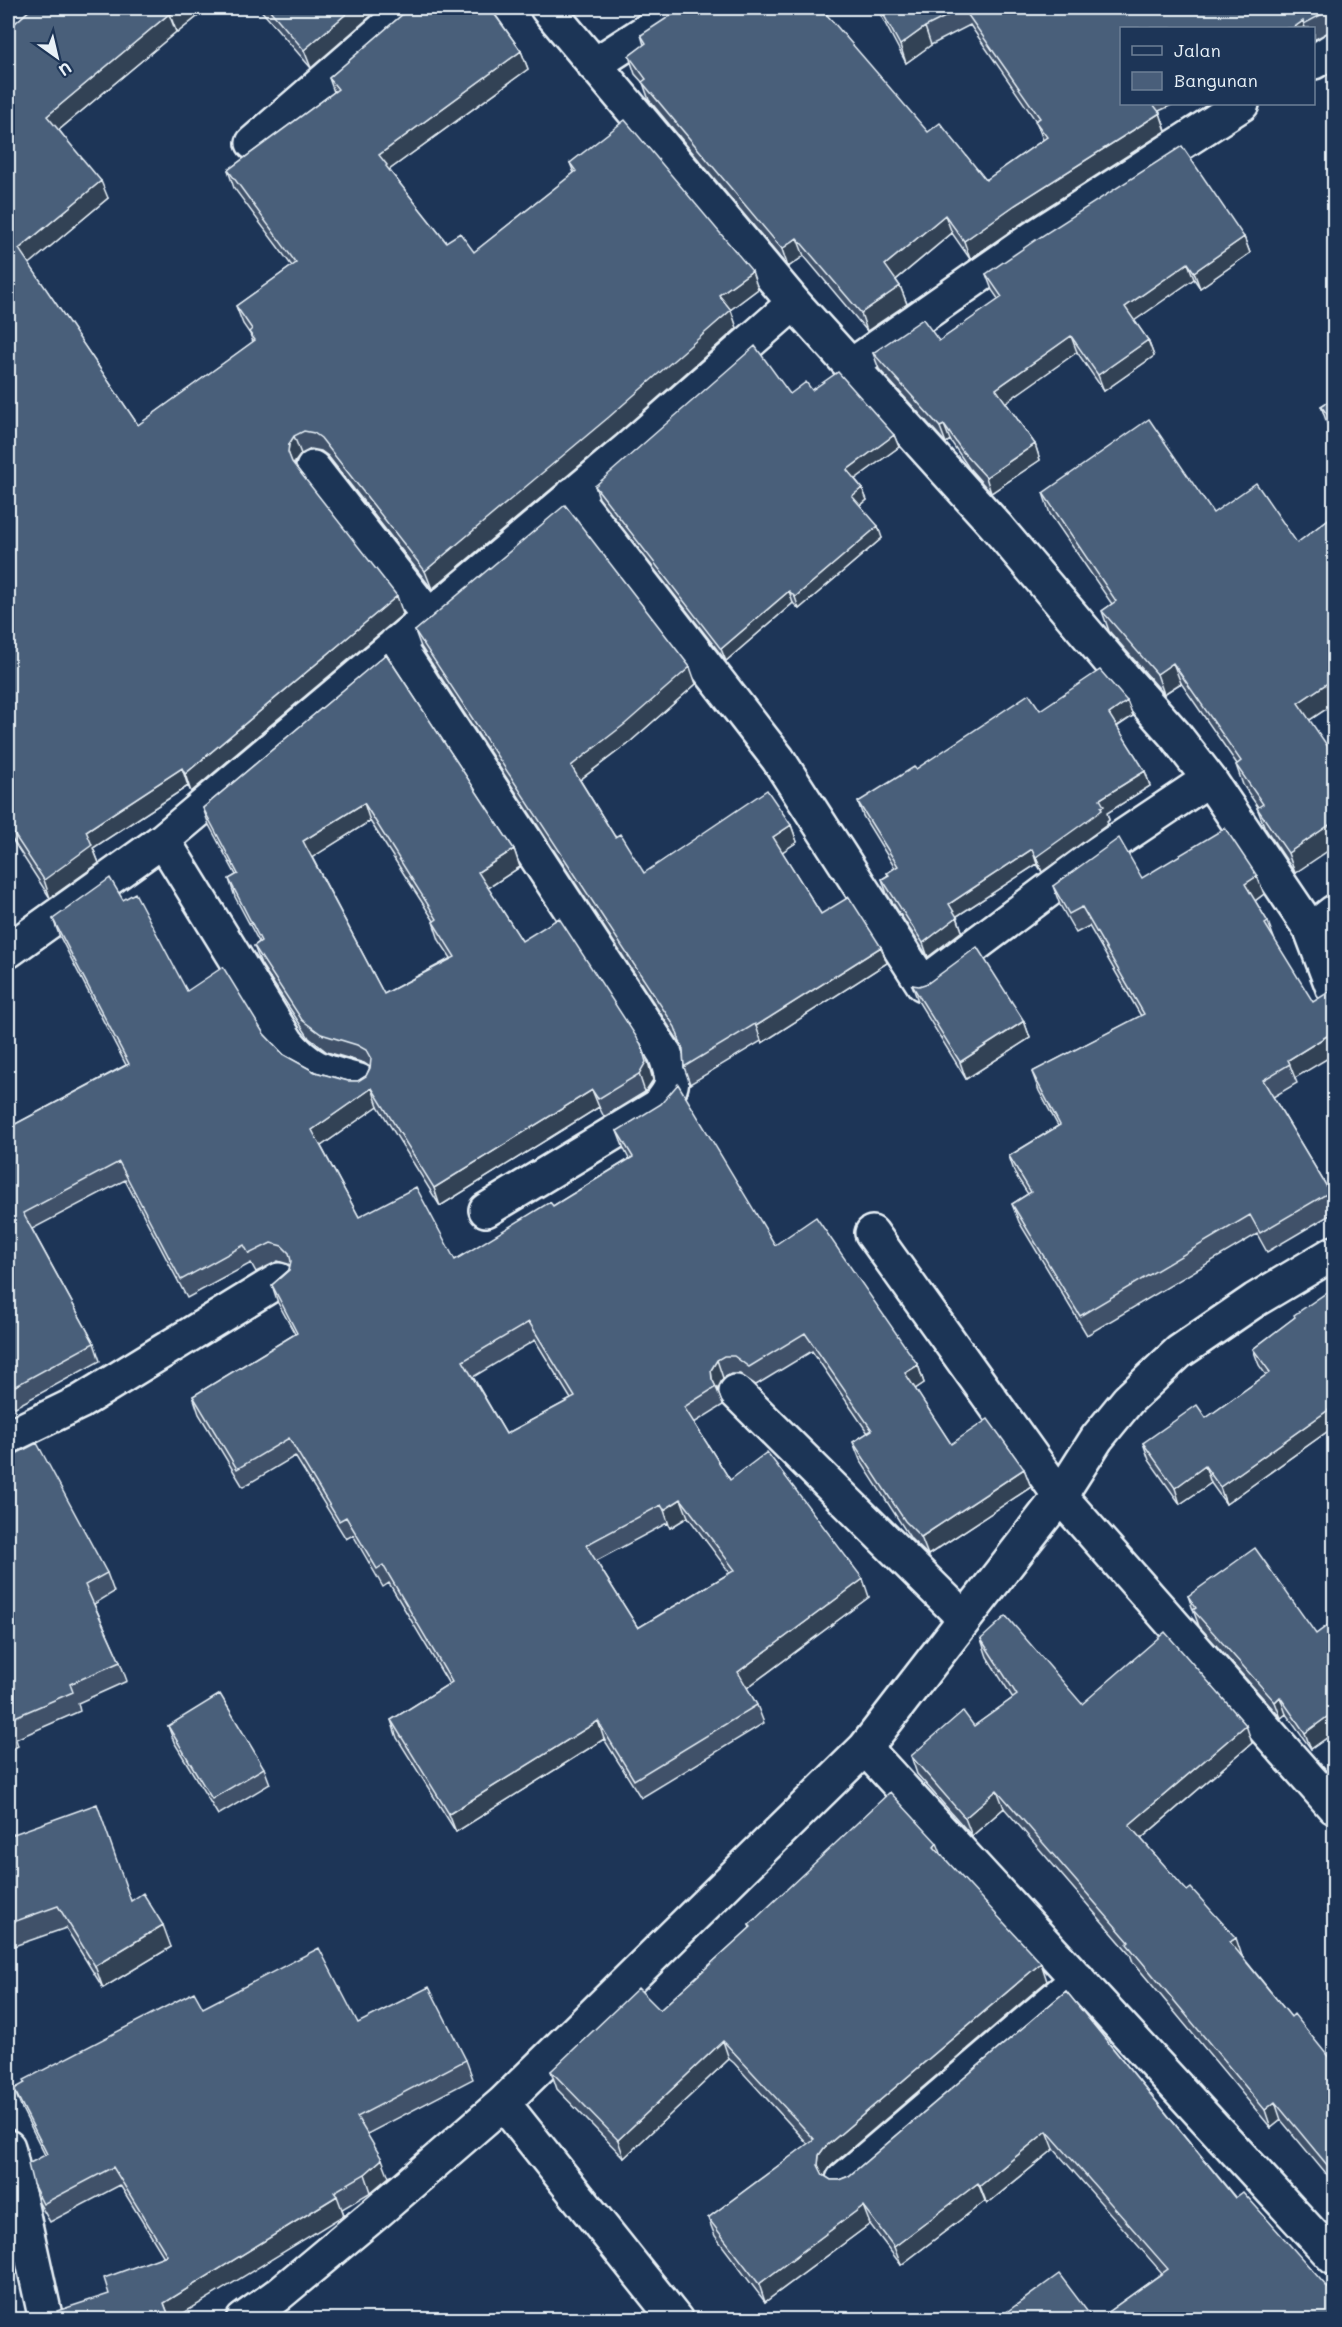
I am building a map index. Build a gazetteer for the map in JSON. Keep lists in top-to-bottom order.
{
  "legend": ["Jalan", "Bangunan"],
  "north": "bottom right"
}
